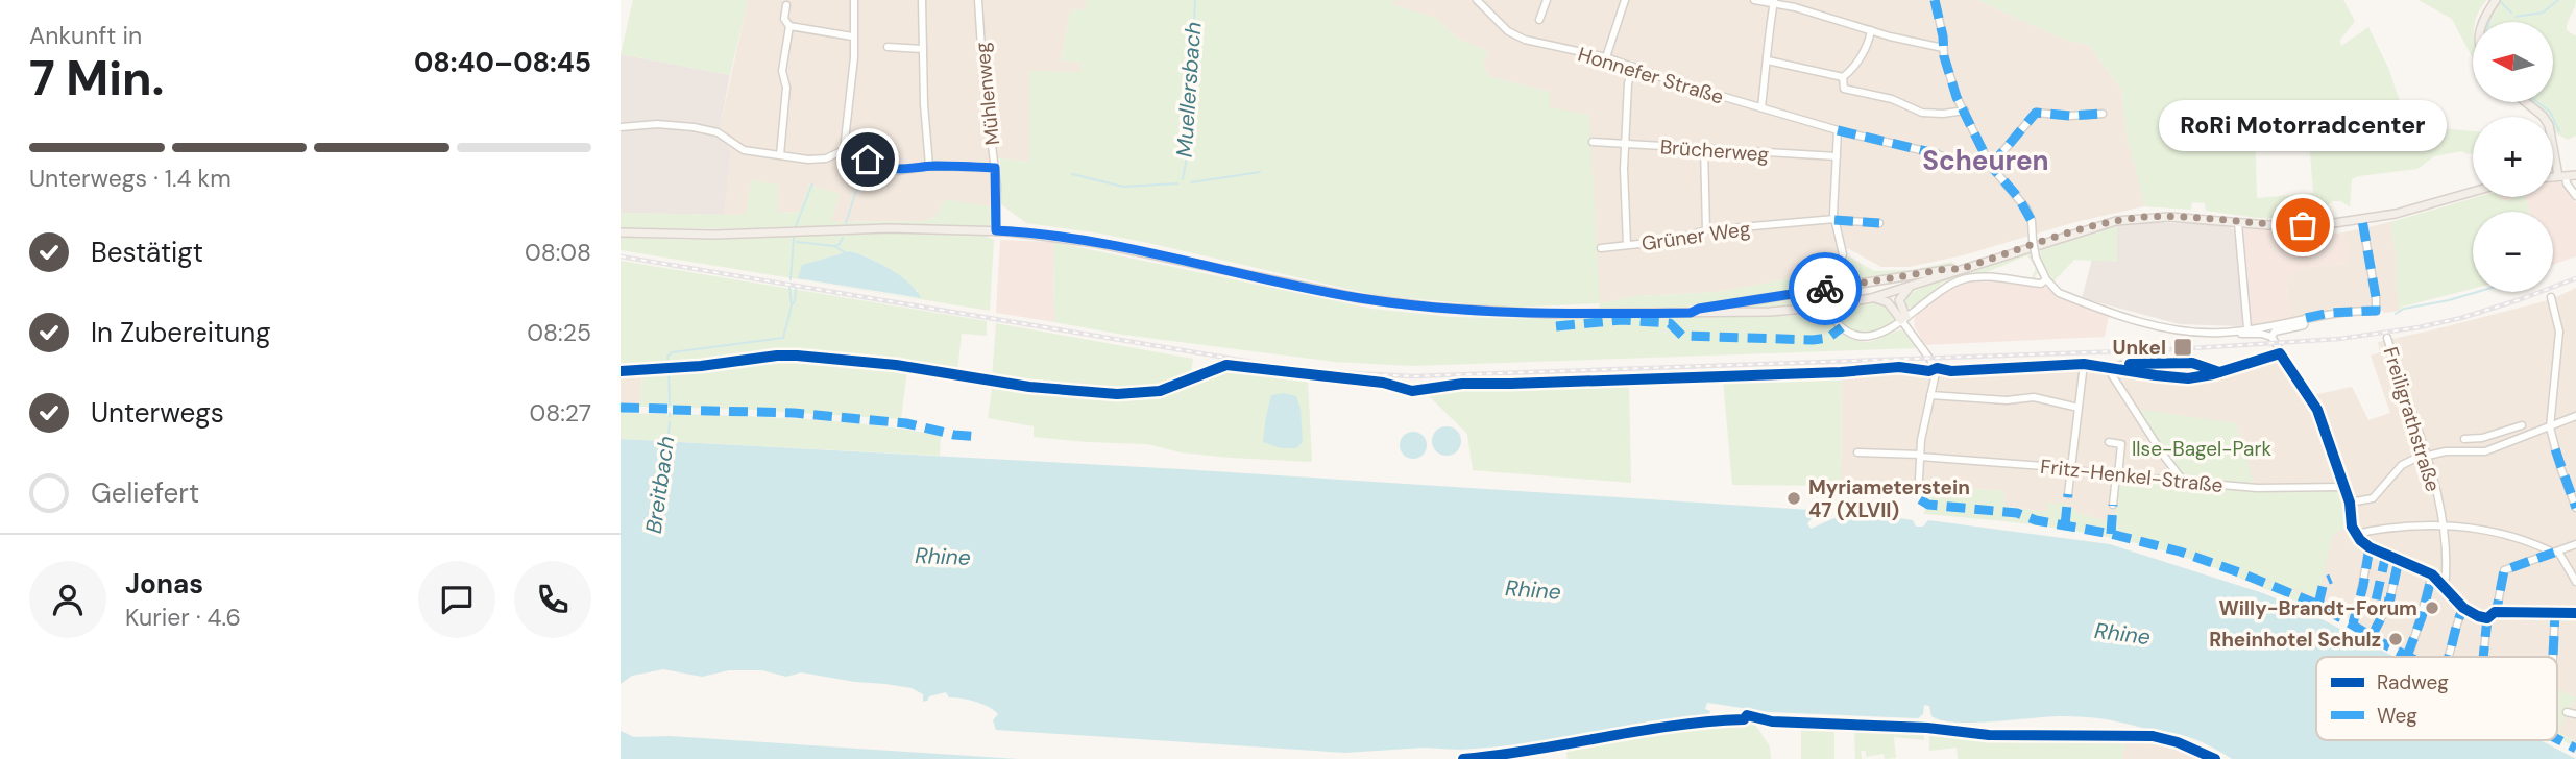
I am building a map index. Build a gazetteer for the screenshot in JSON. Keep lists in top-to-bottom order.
{
  "streets": {
    "street": [
      "Honnefer Straße",
      "Mühlenweg",
      "Brücherweg",
      "Grüner Weg",
      "Freiligrathstraße",
      "Fritz-Henkel-Straße"
    ]
  },
  "districts": ["Scheuren"],
  "water": ["Muellersbach", "Breitbach", "Rhine"],
  "parks": ["Ilse-Bagel-Park"],
  "places": {
    "other": [
      "RoRi Motorradcenter",
      "Myriameterstein 47 (XLVII)",
      "Willy-Brandt-Forum",
      "Rheinhotel Schulz"
    ],
    "transit": ["Unkel"]
  },
  "legend": ["Radweg", "Weg"],
  "north": "left",
  "page": {
    "heading": ["7 Min.", "Ankunft in", "08:40–08:45"],
    "panel": ["Jonas", "Kurier · 4.6"],
    "map_buttons": ["+", "−"],
    "bubble": "RoRi Motorradcenter",
    "bar": "Unterwegs · 1.4 km",
    "list": [
      ["Bestätigt", "08:08"],
      ["In Zubereitung", "08:25"],
      ["Unterwegs", "08:27"],
      "Geliefert"
    ]
  }
}
